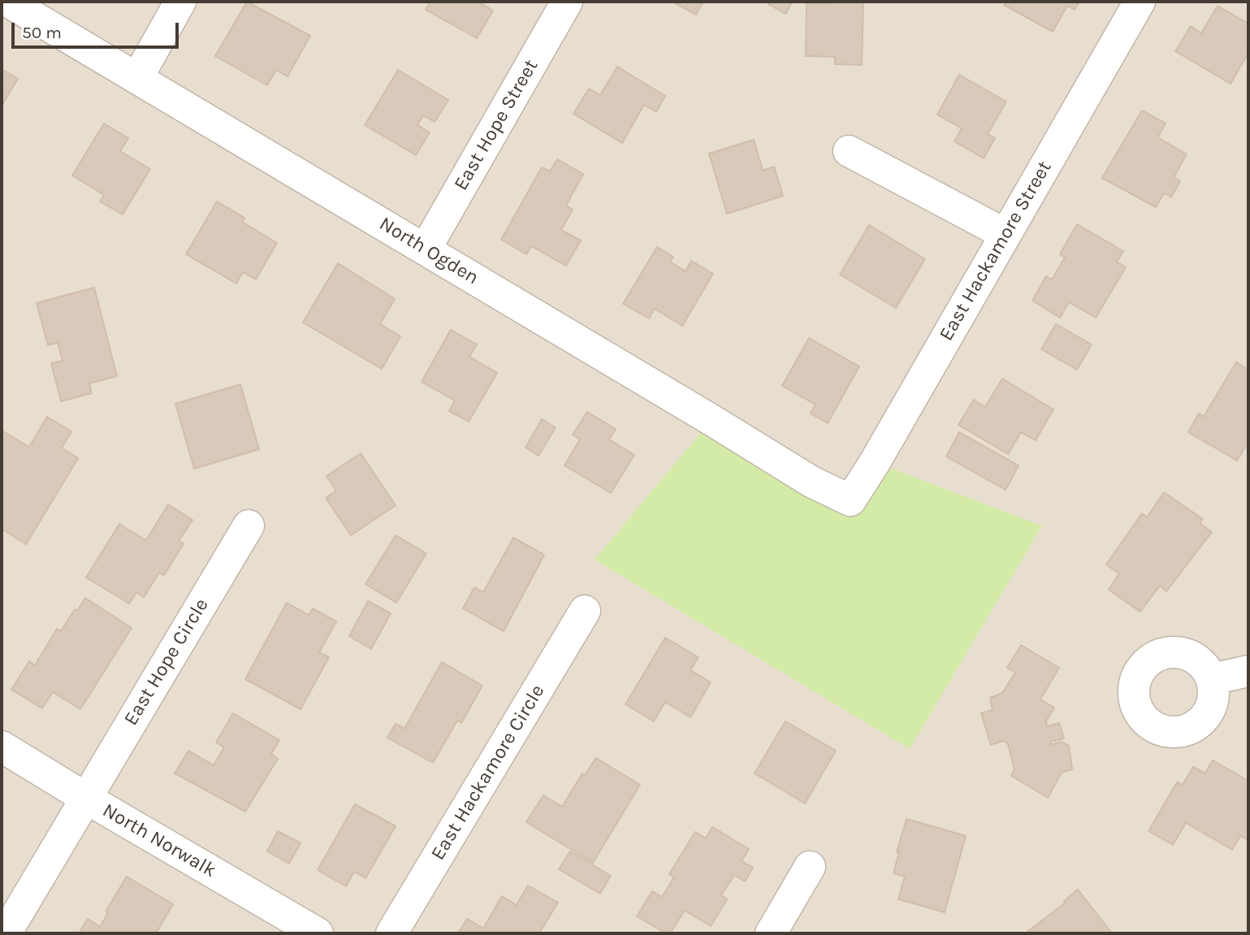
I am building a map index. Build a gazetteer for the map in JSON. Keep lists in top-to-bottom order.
{
  "streets": {
    "street": [
      "East Hope Street",
      "North Ogden",
      "East Hackamore Street",
      "East Hope Circle",
      "East Hackamore Circle",
      "North Norwalk"
    ]
  },
  "crossings": [
    ["East Hope Street", "North Ogden"],
    ["North Ogden", "East Hackamore Street"],
    ["East Hope Circle", "North Norwalk"]
  ],
  "scale_bar": "50 m"
}
